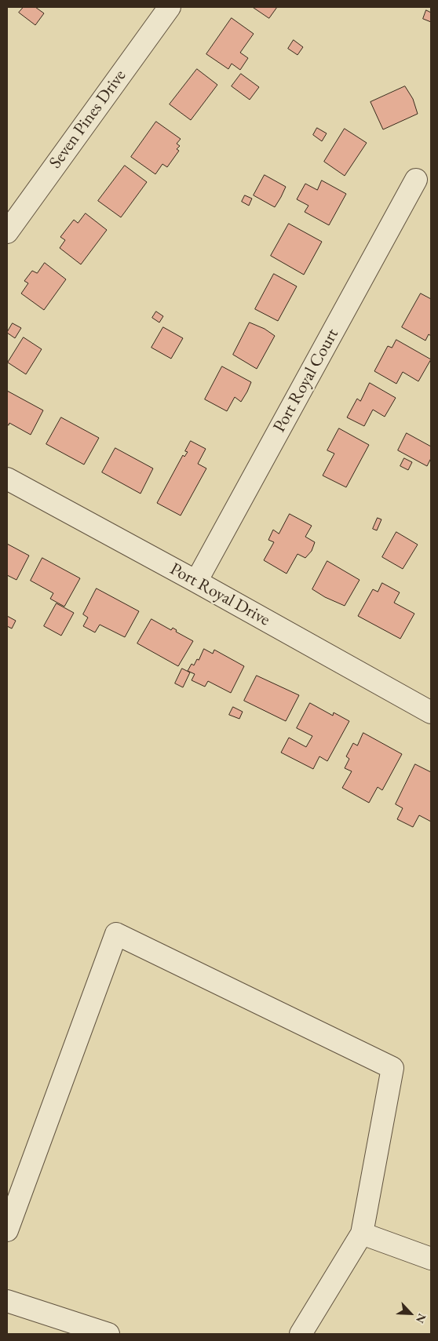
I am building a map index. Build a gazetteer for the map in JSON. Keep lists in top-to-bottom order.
{
  "streets": {
    "street": ["Seven Pines Drive", "Port Royal Court", "Port Royal Drive"]
  },
  "crossings": [
    ["Port Royal Court", "Port Royal Drive"]
  ],
  "north": "bottom right"
}
